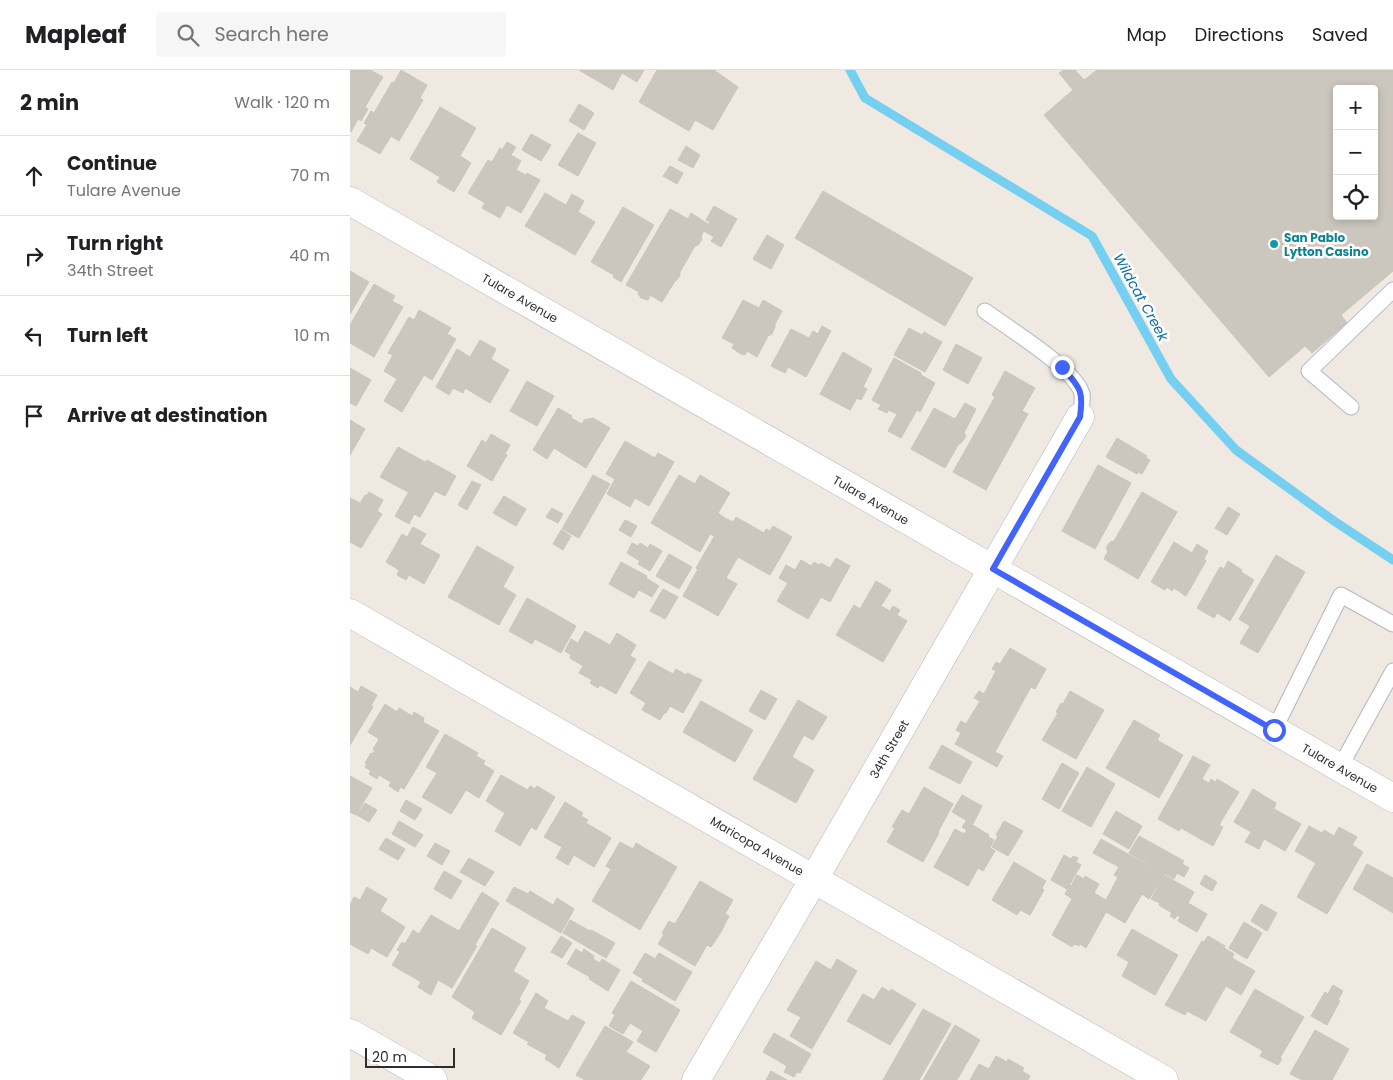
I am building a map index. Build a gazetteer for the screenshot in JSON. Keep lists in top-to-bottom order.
{
  "streets": {
    "street": ["Tulare Avenue", "34th Street", "Maricopa Avenue"]
  },
  "crossings": [
    ["Tulare Avenue", "34th Street"],
    ["34th Street", "Maricopa Avenue"]
  ],
  "water": ["Wildcat Creek"],
  "places": ["San Pablo Lytton Casino"],
  "scale_bar": "20 m",
  "page": {
    "header": "Mapleaf",
    "search": "Search here",
    "nav": ["Map", "Directions", "Saved"],
    "heading": ["2 min", "Walk · 120 m"],
    "map_buttons": ["+", "−"],
    "list": [
      ["Continue", "Tulare Avenue", "70 m"],
      ["Turn right", "34th Street", "40 m"],
      ["Turn left", "10 m"],
      "Arrive at destination"
    ],
    "scale": "20 m"
  }
}
